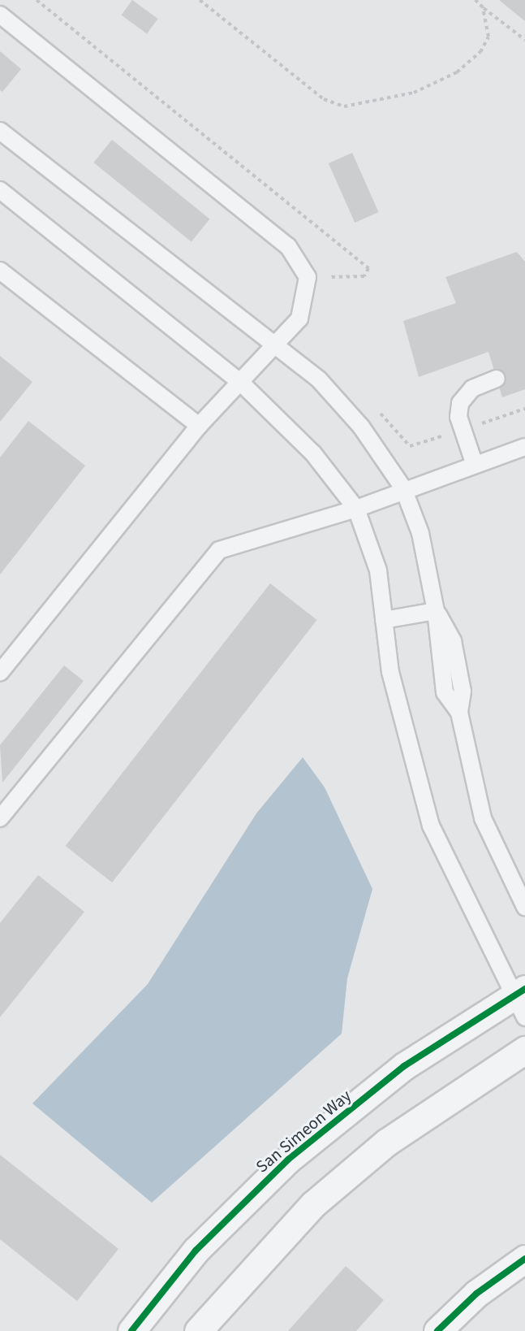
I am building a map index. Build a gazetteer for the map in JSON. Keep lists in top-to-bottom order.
{
  "streets": {
    "street": ["San Simeon Way"]
  }
}
